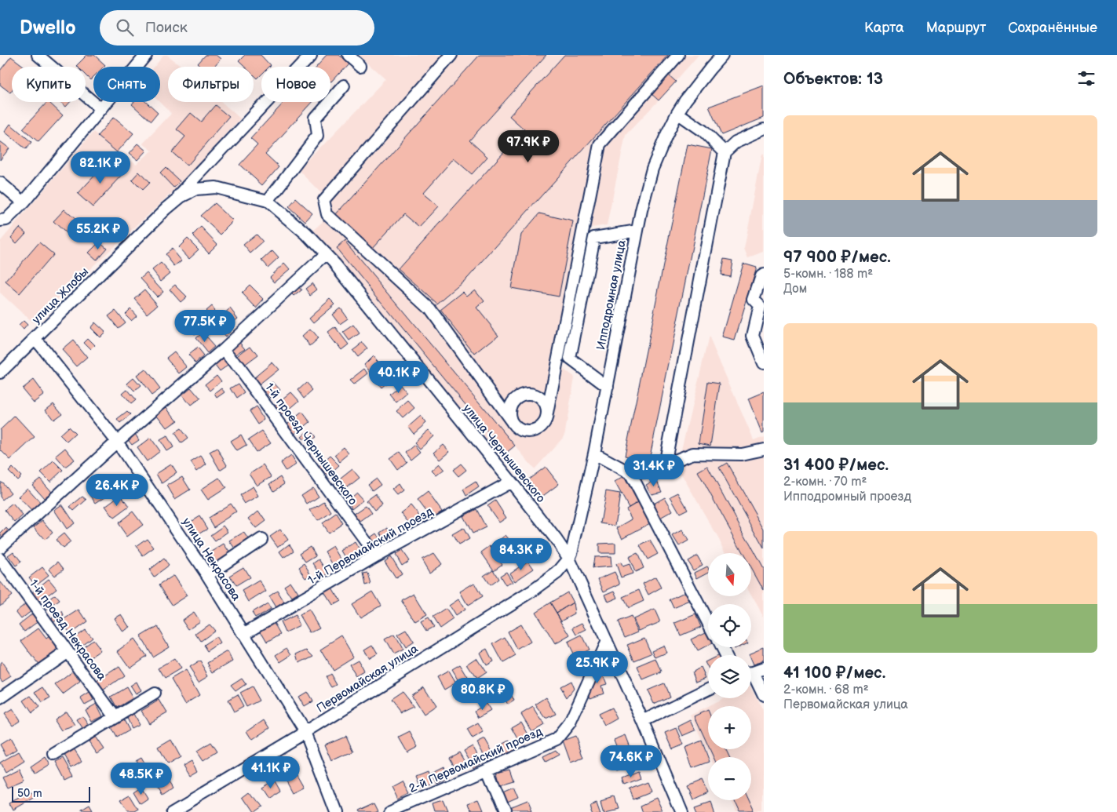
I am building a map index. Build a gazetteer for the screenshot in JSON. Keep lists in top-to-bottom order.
{
  "streets": {
    "street": [
      "Ипподромная улица",
      "улица Жлобы",
      "1-й проезд Чернышевского",
      "улица Чернышевского",
      "1-й Первомайский проезд",
      "улица Некрасова",
      "1-й проезд Некрасова",
      "Первомайская улица",
      "2-й Первомайский проезд"
    ]
  },
  "crossings": [
    ["Ипподромная улица", "улица Чернышевского"],
    ["Ипподромная улица", "Первомайская улица"],
    ["улица Жлобы", "улица Чернышевского"],
    ["улица Жлобы", "улица Некрасова"],
    ["1-й проезд Чернышевского", "1-й Первомайский проезд"],
    ["улица Чернышевского", "1-й Первомайский проезд"],
    ["улица Чернышевского", "Первомайская улица"],
    ["улица Чернышевского", "2-й Первомайский проезд"],
    ["1-й Первомайский проезд", "улица Некрасова"],
    ["улица Некрасова", "Первомайская улица"]
  ],
  "scale_bar": "50 m",
  "north": "bottom",
  "page": {
    "header": "Dwello",
    "search": "Поиск",
    "nav": ["Карта", "Маршрут", "Сохранённые"],
    "heading": "Объектов: 13",
    "chip": [
      "Купить",
      "Снять",
      "Фильтры",
      "Новое"
    ],
    "list": [
      {
        "name": "97 900 ₽/мес.",
        "note": "5-комн. · 188 m² · Дом"
      },
      {
        "name": "31 400 ₽/мес.",
        "note": "2-комн. · 70 m² · Ипподромный проезд"
      },
      {
        "name": "41 100 ₽/мес.",
        "note": "2-комн. · 68 m² · Первомайская улица"
      }
    ],
    "price": [
      "97.9K ₽",
      "82.1K ₽",
      "55.2K ₽",
      "77.5K ₽",
      "40.1K ₽",
      "31.4K ₽",
      "26.4K ₽",
      "84.3K ₽",
      "25.9K ₽",
      "80.8K ₽",
      "74.6K ₽",
      "41.1K ₽",
      "48.5K ₽"
    ],
    "map_buttons": ["+", "−"],
    "scale": "50 m"
  }
}
